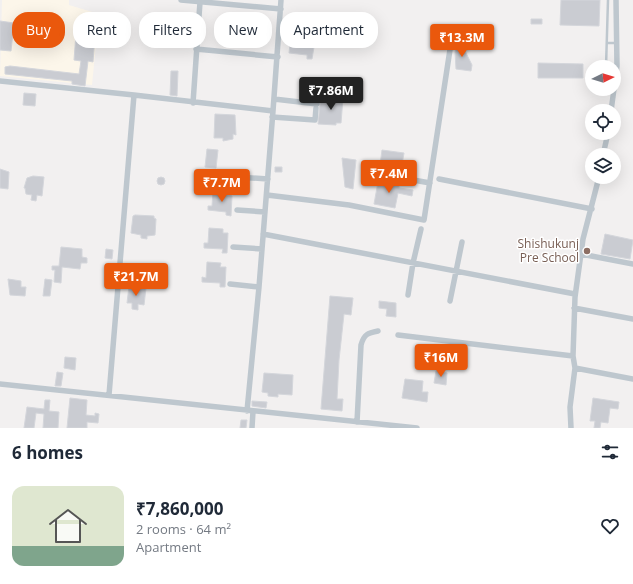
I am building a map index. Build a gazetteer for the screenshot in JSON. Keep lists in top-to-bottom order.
{
  "places": ["Shishukunj Pre School"],
  "north": "right",
  "page": {
    "chip": [
      "Buy",
      "Rent",
      "Filters",
      "New",
      "Apartment"
    ],
    "price": [
      "₹13.3M",
      "₹7.86M",
      "₹7.4M",
      "₹7.7M",
      "₹21.7M",
      "₹16M"
    ],
    "heading": "6 homes",
    "list": [
      {
        "name": "₹7,860,000",
        "note": "2 rooms · 64 m² · Apartment"
      }
    ]
  }
}
